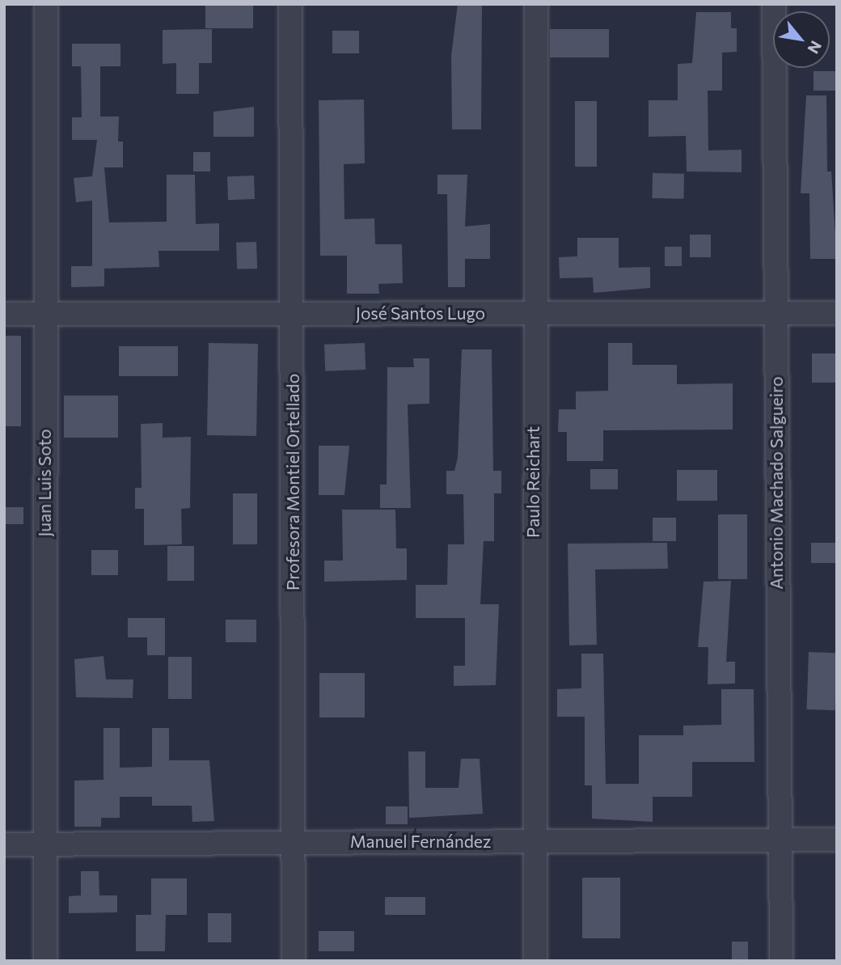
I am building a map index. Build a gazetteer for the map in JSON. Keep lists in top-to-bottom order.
{
  "streets": {
    "street": [
      "José Santos Lugo",
      "Profesora Montiel Ortellado",
      "Paulo Reichart",
      "Juan Luis Soto",
      "Antonio Machado Salgueiro",
      "Manuel Fernández"
    ]
  },
  "crossings": [
    ["José Santos Lugo", "Profesora Montiel Ortellado"],
    ["José Santos Lugo", "Paulo Reichart"],
    ["José Santos Lugo", "Juan Luis Soto"],
    ["José Santos Lugo", "Antonio Machado Salgueiro"],
    ["Profesora Montiel Ortellado", "Manuel Fernández"],
    ["Paulo Reichart", "Manuel Fernández"],
    ["Juan Luis Soto", "Manuel Fernández"],
    ["Antonio Machado Salgueiro", "Manuel Fernández"]
  ],
  "north": "bottom right"
}
